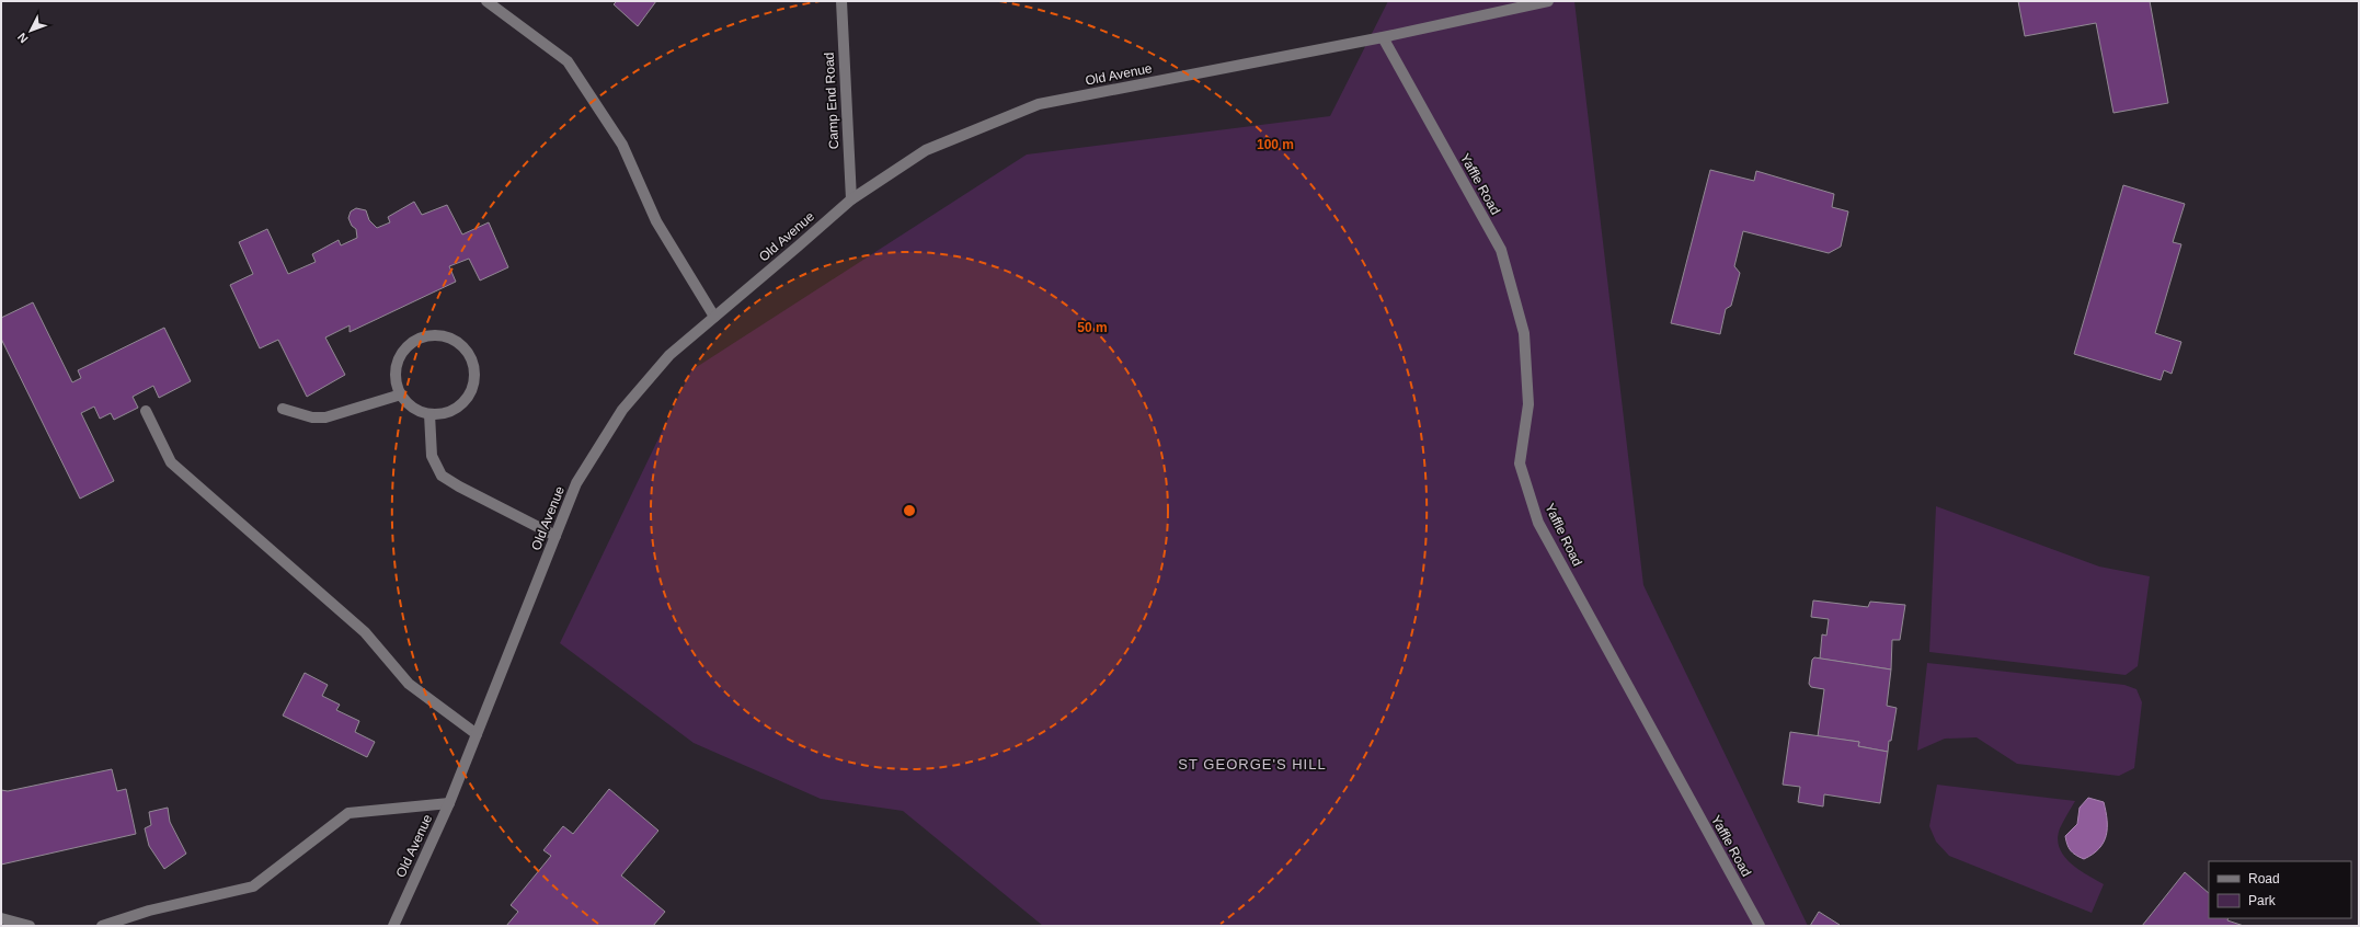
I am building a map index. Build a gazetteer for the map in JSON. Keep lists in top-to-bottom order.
{
  "streets": {
    "street": ["Old Avenue", "Camp End Road", "Yaffle Road"]
  },
  "crossings": [
    ["Old Avenue", "Camp End Road"],
    ["Old Avenue", "Yaffle Road"]
  ],
  "districts": ["ST GEORGE'S HILL"],
  "legend": ["Road", "Park"],
  "north": "bottom left",
  "rings": ["100 m", "50 m"]
}
